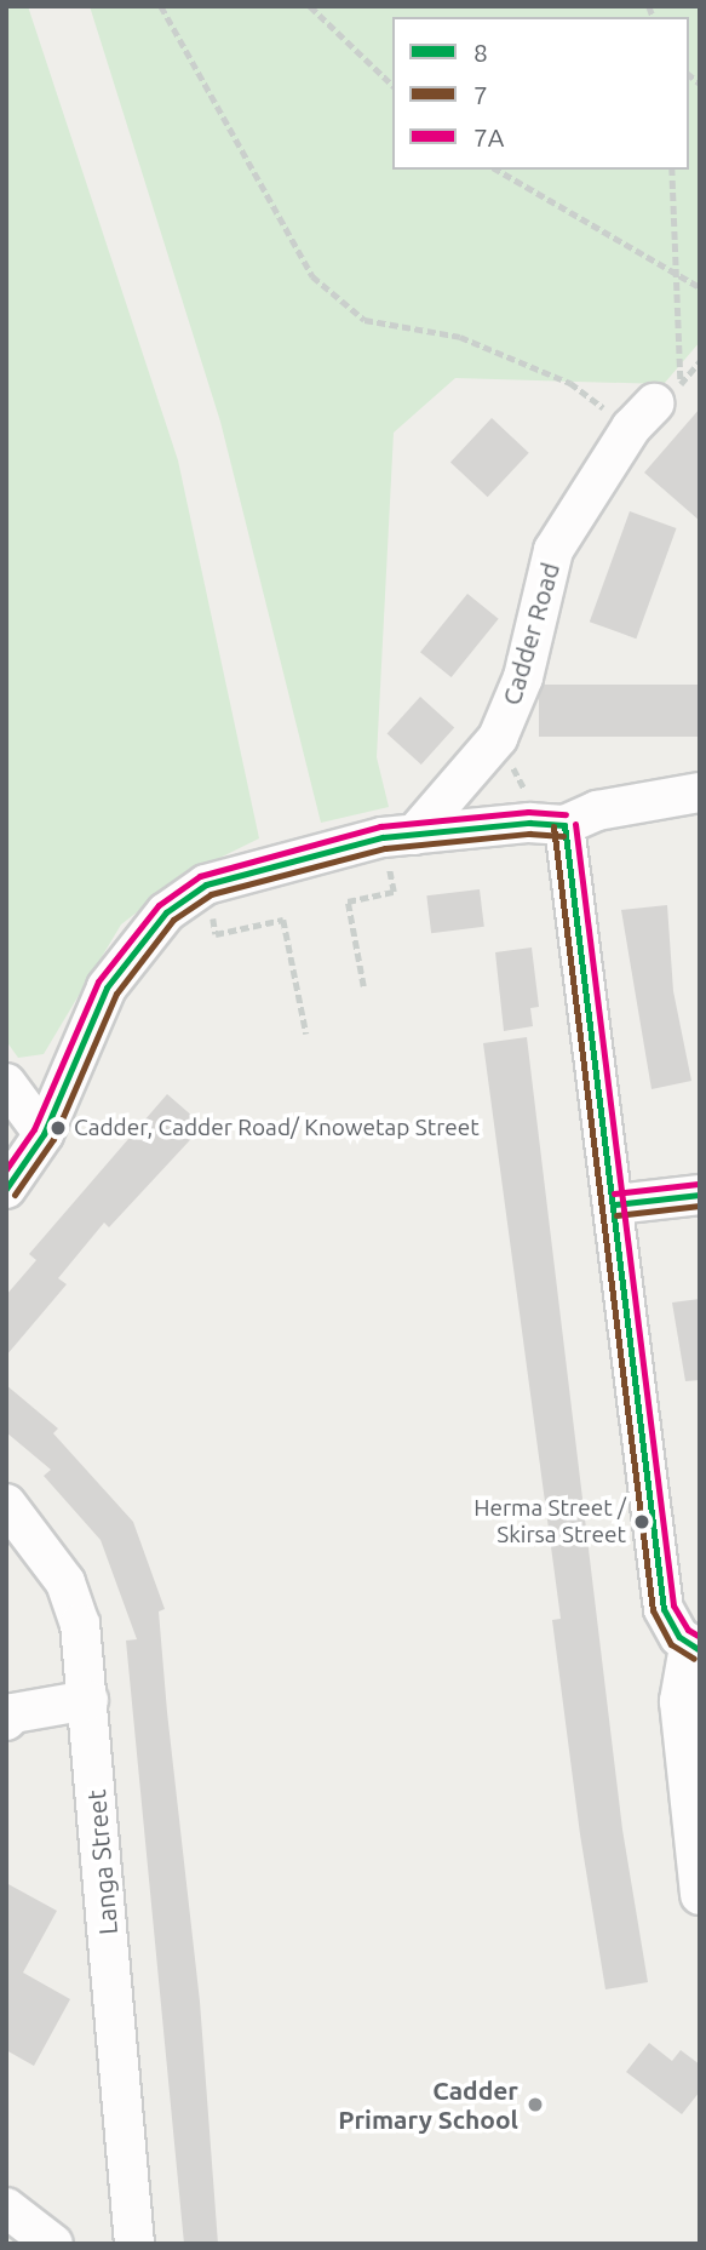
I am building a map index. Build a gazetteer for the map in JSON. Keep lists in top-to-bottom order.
{
  "streets": {
    "street": ["Cadder Road", "Langa Street"]
  },
  "places": ["Cadder, Cadder Road/ Knowetap Street", "Herma Street / Skirsa Street", "Cadder Primary School"],
  "lines": ["transit line 7A", "transit line 8", "transit line 7"],
  "legend": ["8", "7", "7A"]
}
